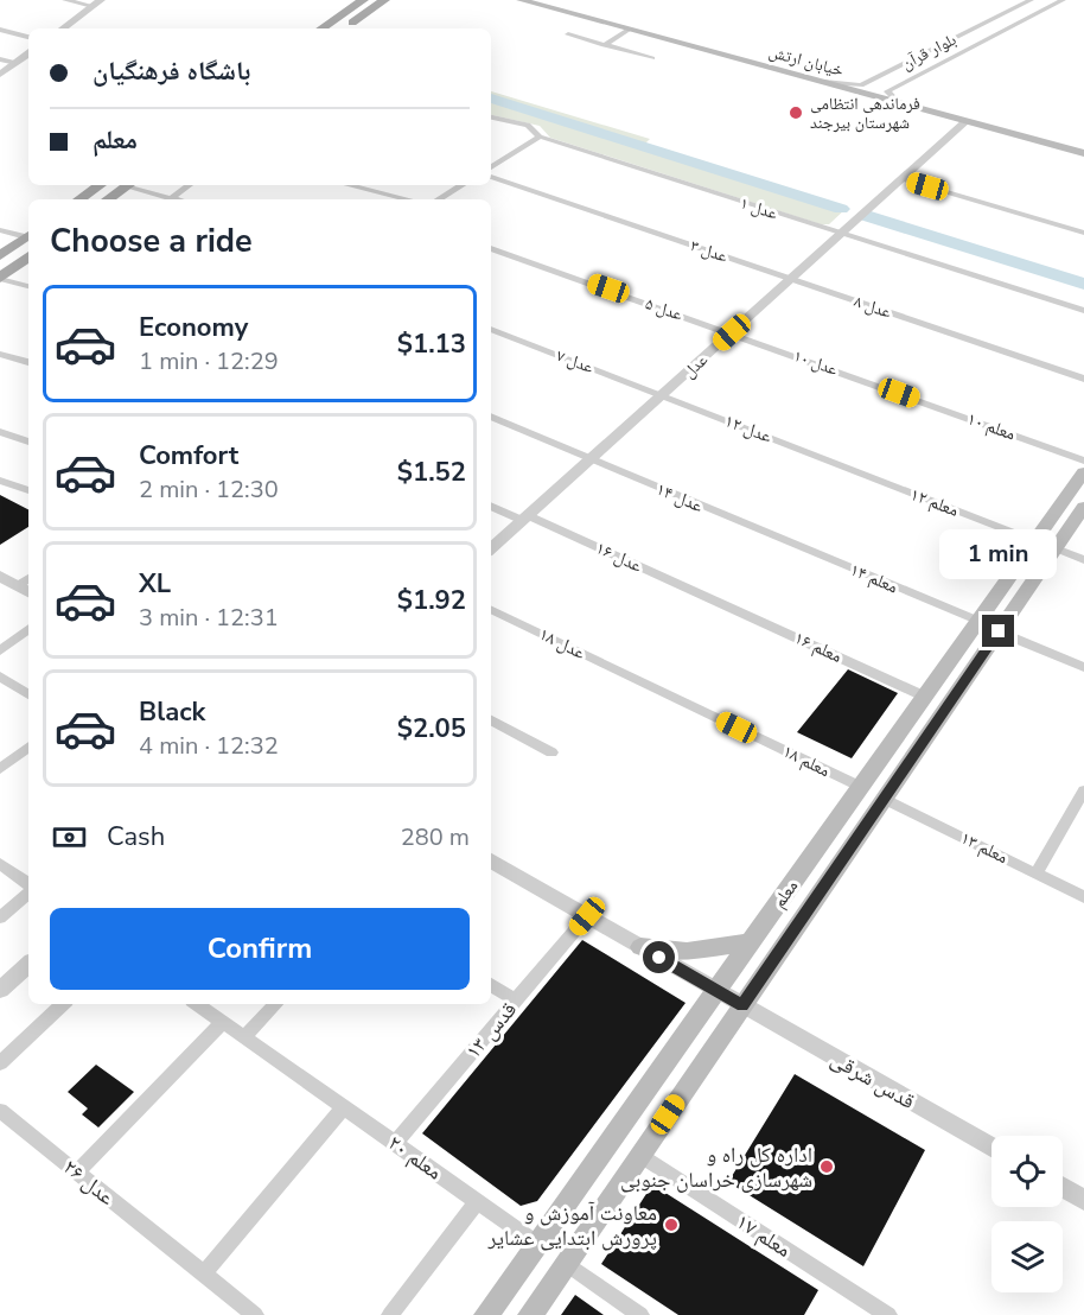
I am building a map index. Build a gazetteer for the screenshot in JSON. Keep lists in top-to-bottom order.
{
  "streets": {
    "main road": ["خیابان ارتش", "معلم"],
    "street": [
      "بلوار قرآن",
      "عدل ۱",
      "عدل ۳",
      "عدل ۸",
      "عدل ۵",
      "عدل ۷",
      "عدل ۱۰",
      "عدل",
      "معلم ۱۰",
      "عدل ۱۲",
      "عدل ۱۴",
      "معلم ۱۲",
      "عدل ۱۶",
      "معلم ۱۴",
      "عدل ۱۸",
      "معلم ۱۶‌",
      "معلم ۱۸",
      "معلم ۱۳",
      "قدس ۱۳",
      "قدس شرقی",
      "معلم ۲۰",
      "عدل ۲۶",
      "معلم ۱۷"
    ]
  },
  "crossings": [
    ["بلوار قرآن", "خیابان ارتش"],
    ["خیابان ارتش", "عدل"],
    ["عدل ۱", "عدل"],
    ["عدل ۳", "عدل ۸"],
    ["عدل ۳", "عدل"],
    ["عدل ۸", "عدل"],
    ["عدل ۵", "عدل ۱۰"],
    ["عدل ۵", "عدل"],
    ["عدل ۷", "عدل"],
    ["عدل ۷", "عدل ۱۲"],
    ["عدل ۱۰", "عدل"],
    ["عدل ۱۰", "معلم ۱۰"],
    ["عدل", "عدل ۱۲"],
    ["عدل", "عدل ۱۴"],
    ["عدل", "عدل ۱۶"],
    ["عدل ۱۲", "معلم ۱۲"],
    ["عدل ۱۴", "معلم ۱۴"],
    ["معلم ۱۲", "معلم"],
    ["عدل ۱۶", "معلم ۱۶‌"],
    ["معلم ۱۴", "معلم"],
    ["عدل ۱۸", "معلم ۱۸"],
    ["معلم ۱۶‌", "معلم"],
    ["معلم ۱۸", "معلم"],
    ["معلم ۱۳", "معلم"],
    ["معلم", "قدس شرقی"],
    ["معلم", "معلم ۲۰"],
    ["معلم", "معلم ۱۷"],
    ["قدس ۱۳", "قدس شرقی"],
    ["قدس ۱۳", "معلم ۲۰"]
  ],
  "places": ["فرماندهی انتظامی شهرستان بیرجند", "اداره کل راه و شهرسازی خراسان جنوبی", "معاونت آموزش و پرورش ابتدایی عشایر"],
  "page": {
    "banner": ["باشگاه فرهنگیان", "معلم"],
    "heading": "Choose a ride",
    "list": [
      {
        "name": "Economy",
        "note": "1 min · 12:29",
        "value": "$1.13"
      },
      {
        "name": "Comfort",
        "note": "2 min · 12:30",
        "value": "$1.52"
      },
      {
        "name": "XL",
        "note": "3 min · 12:31",
        "value": "$1.92"
      },
      {
        "name": "Black",
        "note": "4 min · 12:32",
        "value": "$2.05"
      }
    ],
    "bubble": "1 min",
    "pay": ["Cash", "280 m"],
    "buttons": "Confirm"
  }
}
